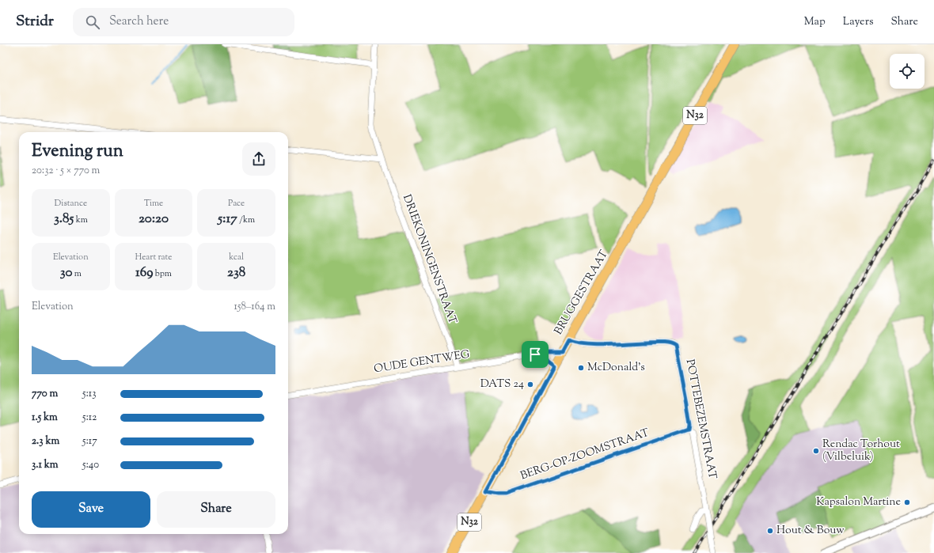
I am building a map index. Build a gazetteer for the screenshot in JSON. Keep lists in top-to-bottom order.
{
  "streets": {
    "main road": ["N32", "BRUGGESTRAAT"],
    "street": [
      "DRIEKONINGENSTRAAT",
      "OUDE GENTWEG",
      "POTTEBEZEMSTRAAT",
      "BERG-OP-ZOOMSTRAAT"
    ]
  },
  "crossings": [
    ["DRIEKONINGENSTRAAT", "OUDE GENTWEG"],
    ["BRUGGESTRAAT", "OUDE GENTWEG"],
    ["BRUGGESTRAAT", "POTTEBEZEMSTRAAT"],
    ["BRUGGESTRAAT", "BERG-OP-ZOOMSTRAAT"],
    ["POTTEBEZEMSTRAAT", "BERG-OP-ZOOMSTRAAT"]
  ],
  "places": [
    "McDonald's",
    "DATS 24",
    "Rendac Torhout (Vilbeluik)",
    "Kapsalon Martine",
    "Hout & Bouw"
  ],
  "page": {
    "header": "Stridr",
    "search": "Search here",
    "nav": ["Map", "Layers", "Share"],
    "heading": ["Evening run", "20:32 · 5 × 770 m"],
    "stats": [
      ["Distance", "3.85 km"],
      ["Time", "20:20"],
      ["Pace", "5:17 /km"],
      ["Elevation", "30 m"],
      ["Heart rate", "169 bpm"],
      ["kcal", "238"]
    ],
    "chart": ["Elevation", "158–164 m"],
    "list": [
      {
        "name": "770 m",
        "note": "5:13"
      },
      {
        "name": "1.5 km",
        "note": "5:12"
      },
      {
        "name": "2.3 km",
        "note": "5:17"
      },
      {
        "name": "3.1 km",
        "note": "5:40"
      }
    ],
    "buttons": ["Save", "Share"]
  }
}
